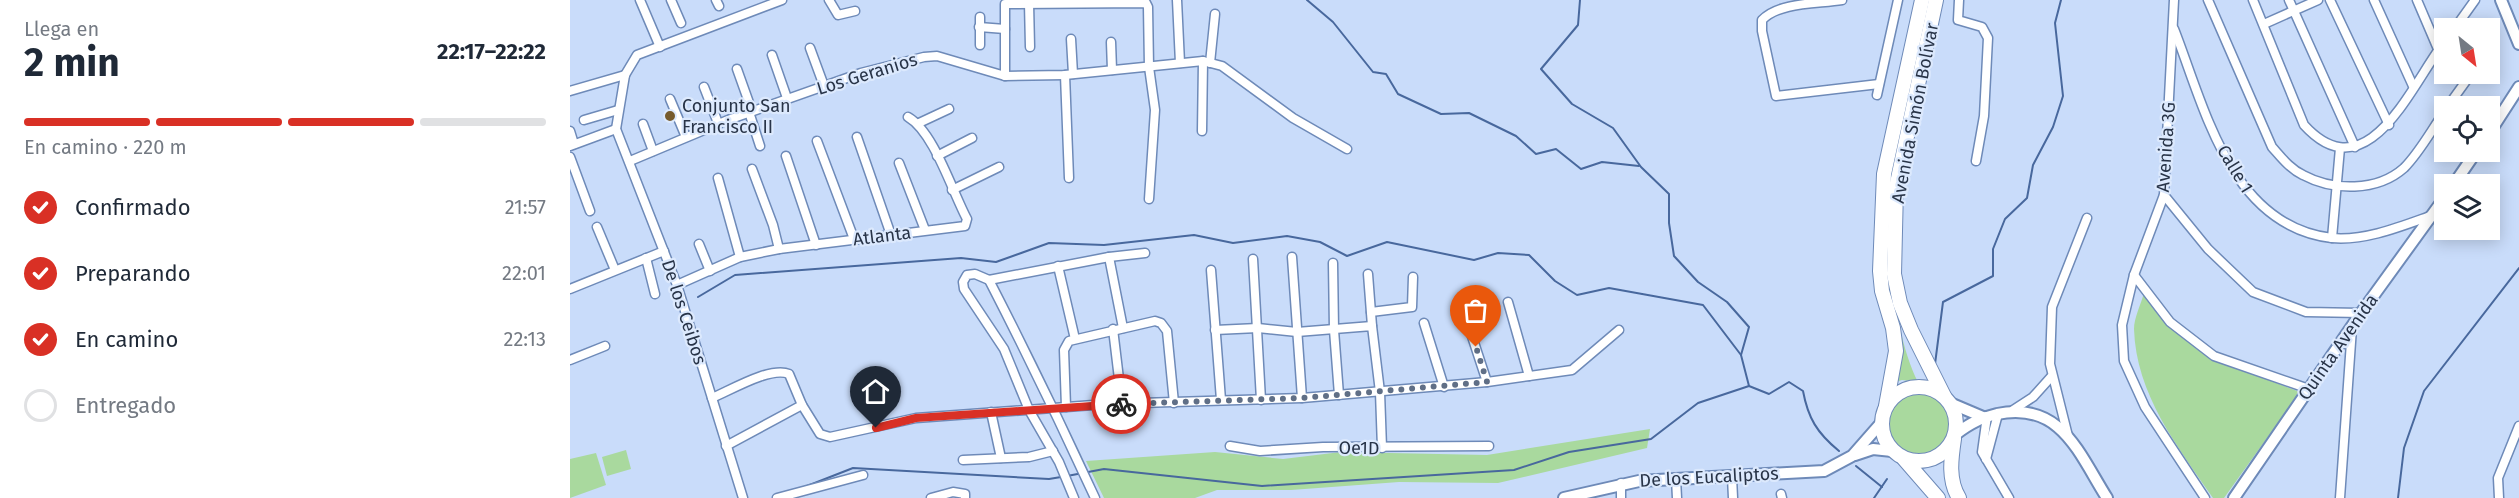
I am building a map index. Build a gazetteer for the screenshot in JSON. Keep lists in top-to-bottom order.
{
  "streets": {
    "highway": ["Avenida Simón Bolívar"],
    "street": [
      "Los Geranios",
      "Avenida 3G",
      "Calle 1",
      "Atlanta",
      "De los Ceibos",
      "Quinta Avenida",
      "Oe1D",
      "De los Eucaliptos"
    ]
  },
  "crossings": [
    ["Los Geranios", "De los Ceibos"],
    ["Avenida Simón Bolívar", "De los Eucaliptos"],
    ["Avenida 3G", "Calle 1"],
    ["Calle 1", "Quinta Avenida"],
    ["Atlanta", "De los Ceibos"]
  ],
  "places": ["Conjunto San Francisco II"],
  "north": "bottom right",
  "page": {
    "heading": ["2 min", "Llega en", "22:17–22:22"],
    "bar": "En camino · 220 m",
    "list": [
      ["Confirmado", "21:57"],
      ["Preparando", "22:01"],
      ["En camino", "22:13"],
      "Entregado"
    ]
  }
}
